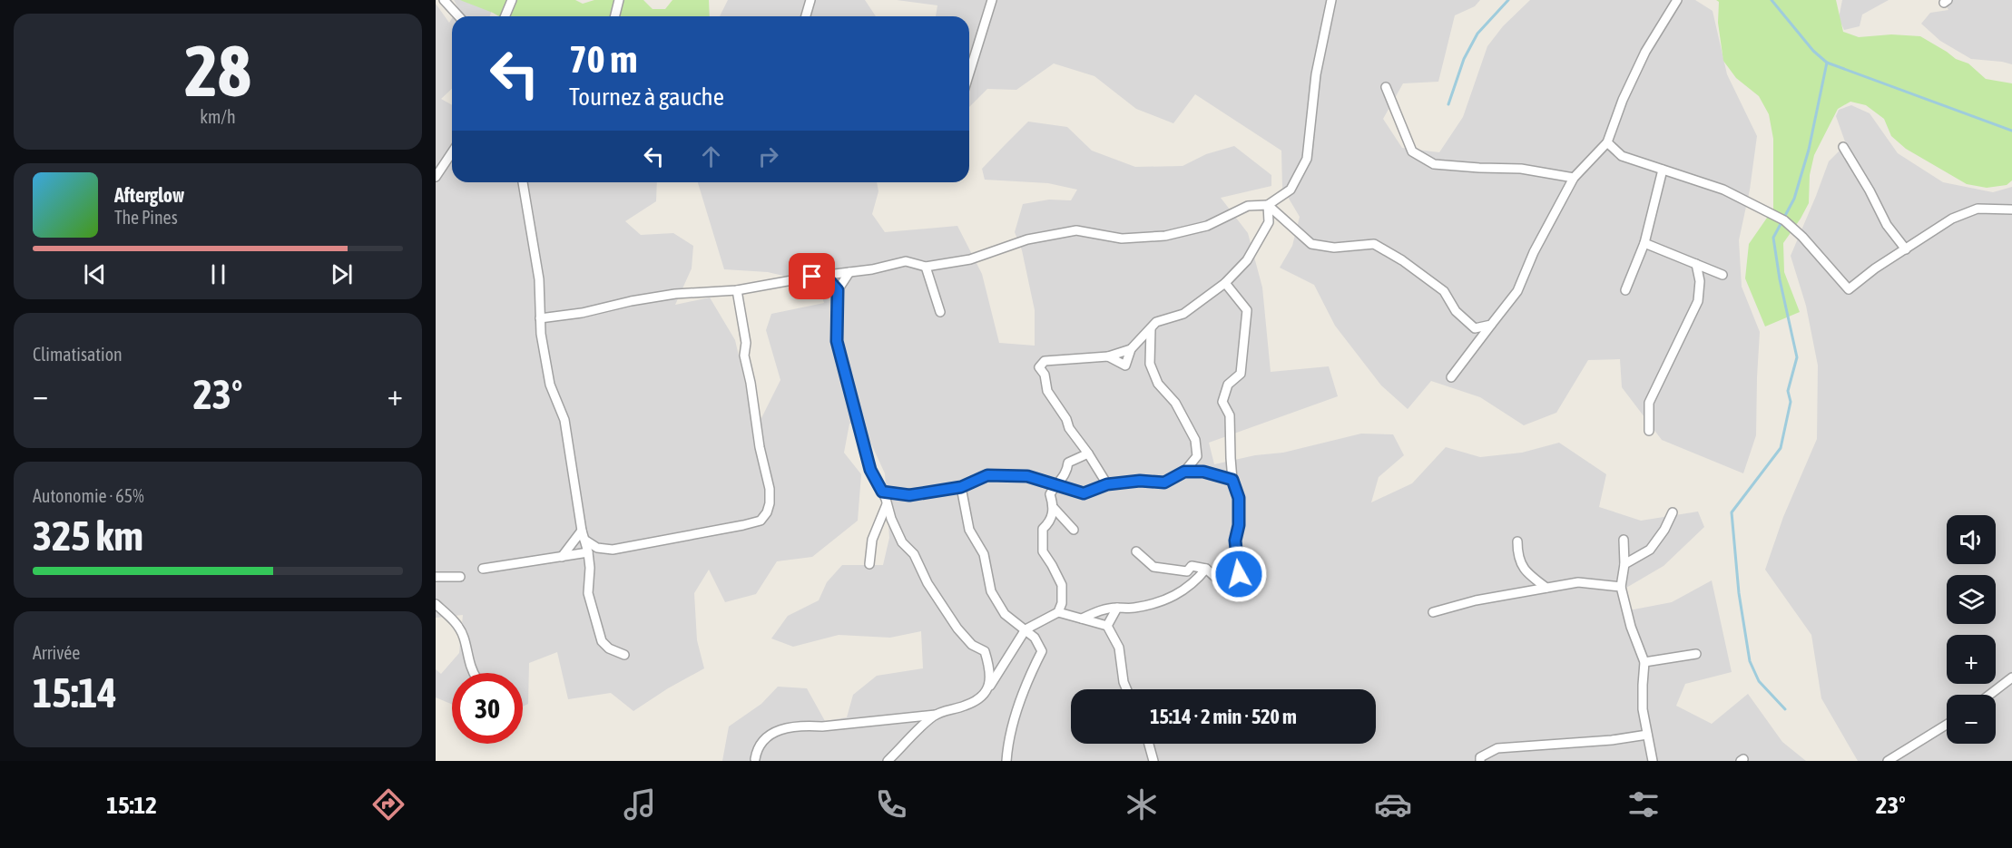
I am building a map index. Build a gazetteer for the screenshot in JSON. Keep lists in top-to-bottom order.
{
  "page": {
    "tile": [
      ["28", "km/h"],
      "Climatisation",
      ["Autonomie · 65%", "325 km"],
      ["Arrivée", "15:14"]
    ],
    "turn": ["70 m", "Tournez à gauche"],
    "song": ["Afterglow", "The Pines"],
    "heat": ["−", "23°", "+"],
    "map_buttons": ["+", "−"],
    "limit": "30",
    "trip": "15:14 · 2 min · 520 m",
    "tabs": ["15:12", "23°"]
  }
}
